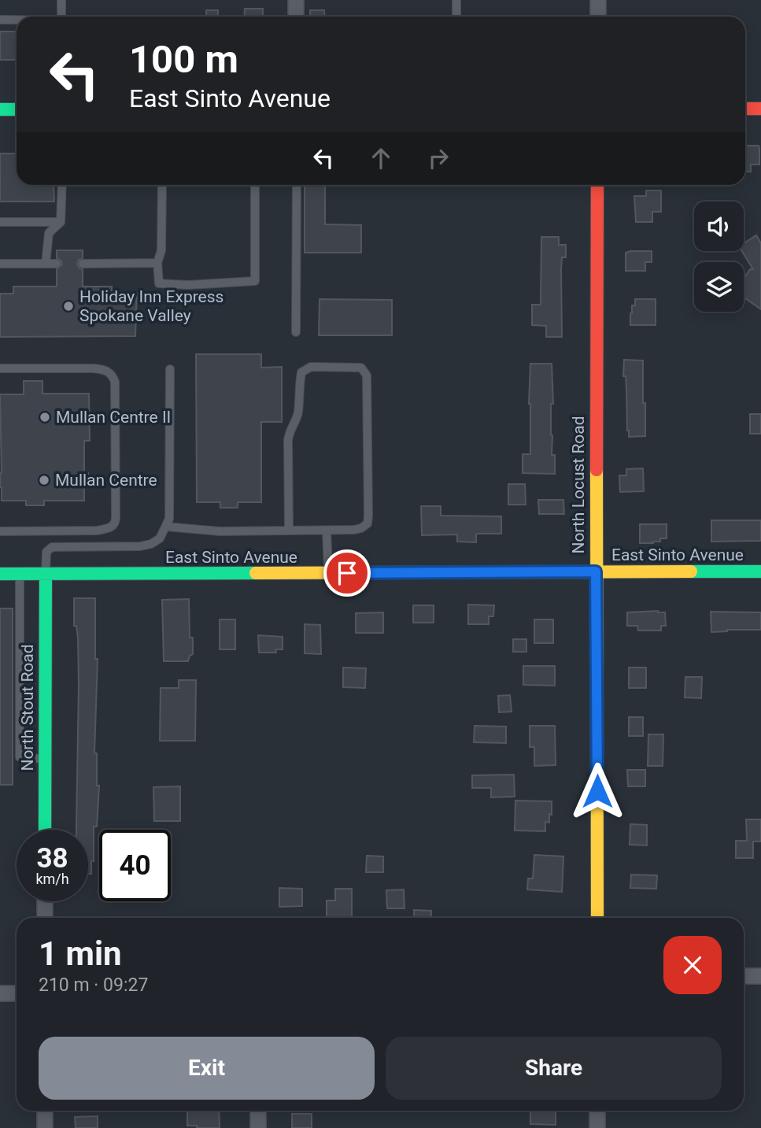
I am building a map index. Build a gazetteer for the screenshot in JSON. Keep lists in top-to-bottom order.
{
  "streets": {
    "street": ["North Locust Road", "East Sinto Avenue", "North Stout Road"]
  },
  "crossings": [
    ["North Locust Road", "East Sinto Avenue"],
    ["East Sinto Avenue", "North Stout Road"]
  ],
  "places": ["Holiday Inn Express Spokane Valley", "Mullan Centre II", "Mullan Centre"],
  "page": {
    "turn": ["100 m", "East Sinto Avenue"],
    "speed": "38 km/h",
    "limit": "40",
    "heading": ["1 min", "210 m · 09:27"],
    "buttons": ["Exit", "Share"]
  }
}
